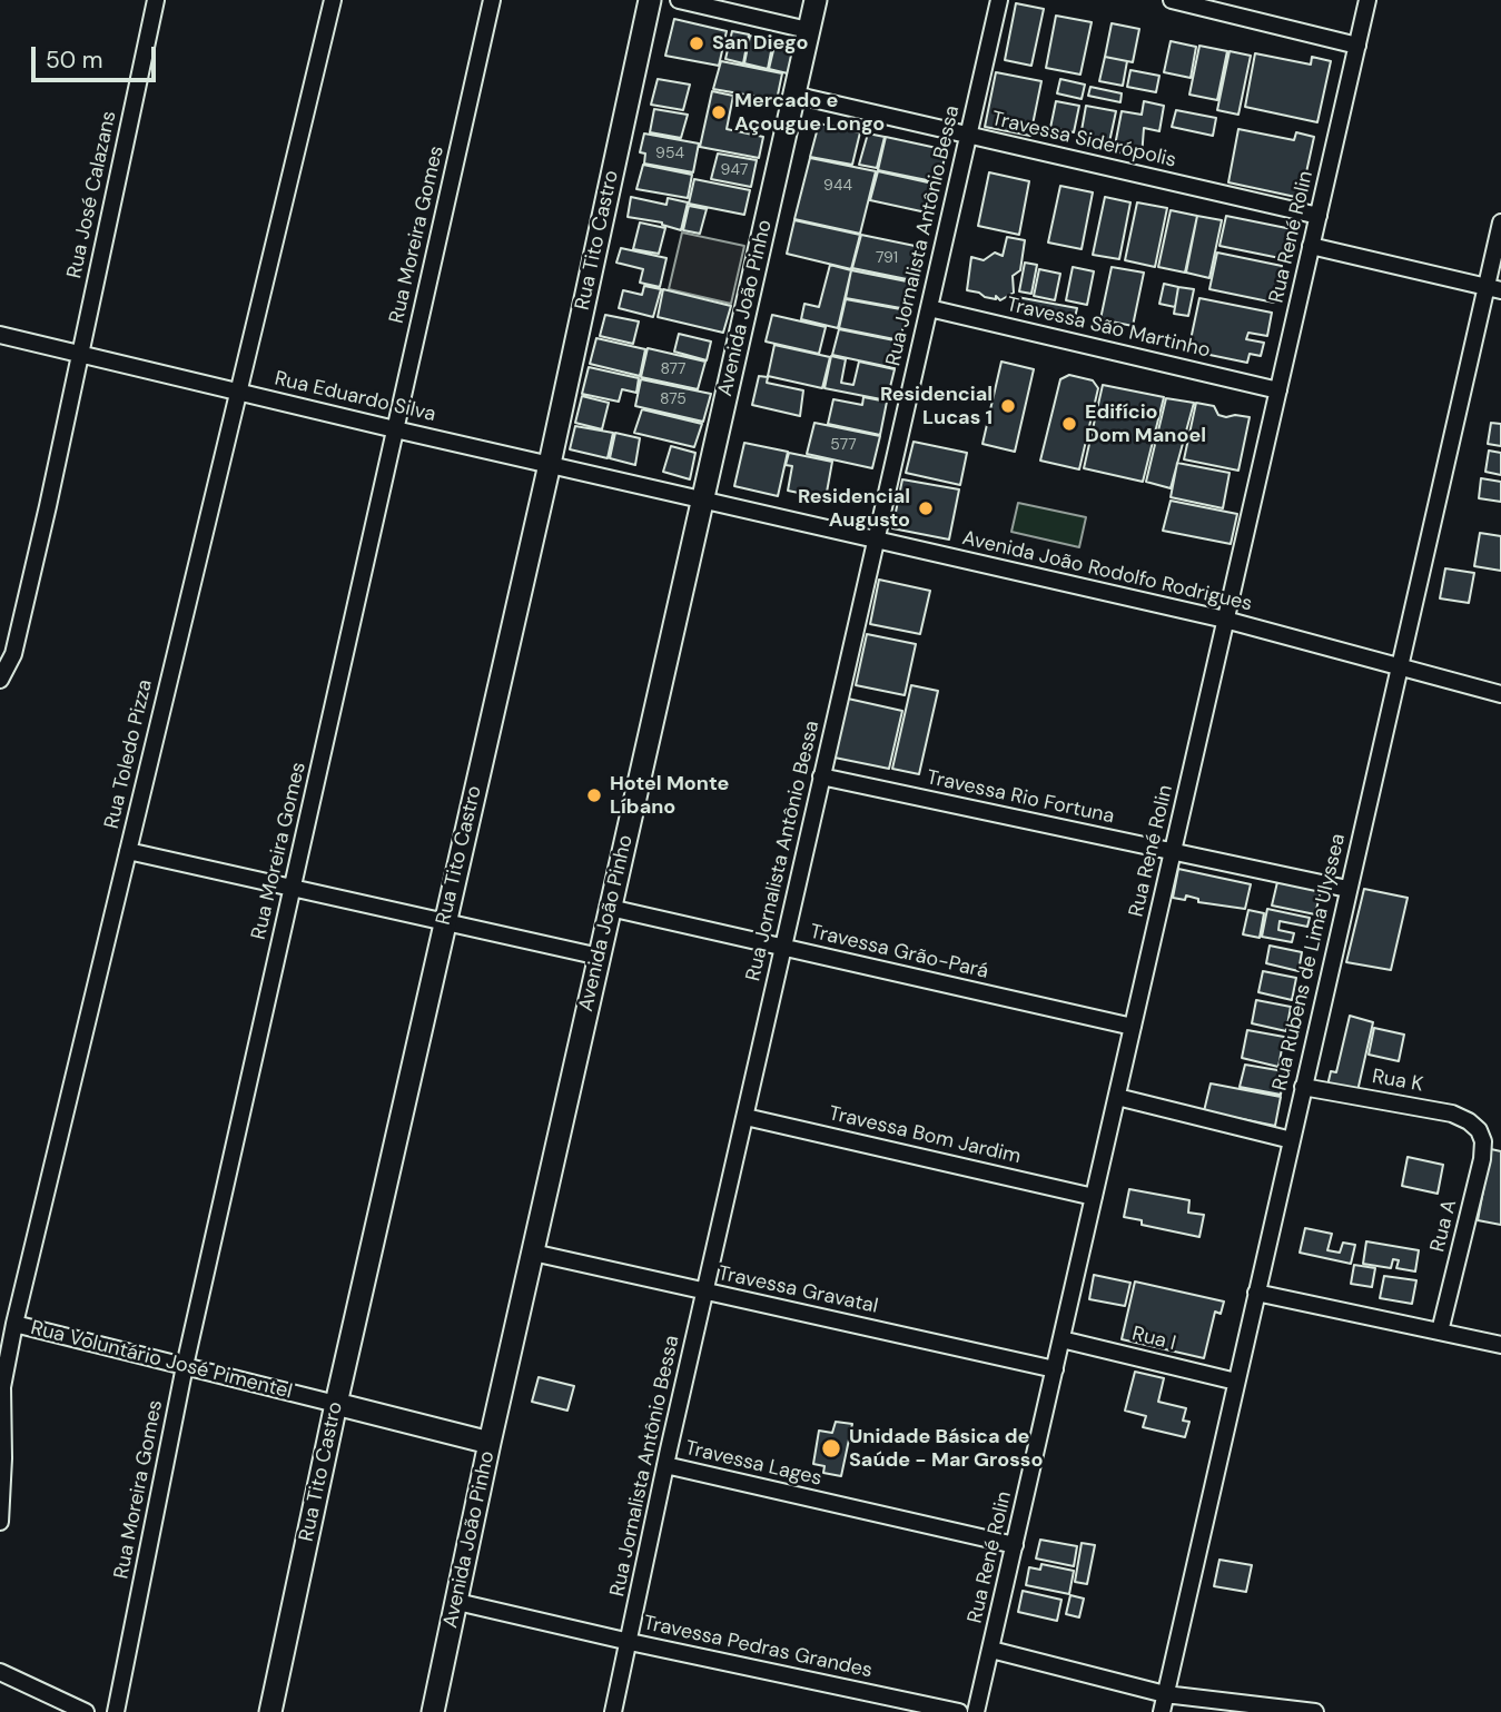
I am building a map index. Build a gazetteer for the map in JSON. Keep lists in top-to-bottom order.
{
  "streets": {
    "main road": ["Rua Tito Castro", "Avenida João Pinho", "Rua Voluntário José Pimentel"],
    "street": [
      "Travessa Siderópolis",
      "Rua José Calazans",
      "Rua Moreira Gomes",
      "Rua Jornalista Antônio Bessa",
      "Rua René Rolin",
      "Travessa São Martinho",
      "Rua Eduardo Silva",
      "Avenida João Rodolfo Rodrigues",
      "Rua Toledo Pizza",
      "Travessa Rio Fortuna",
      "Travessa Grão-Pará",
      "Rua Rubens de Lima Ulyssea",
      "Rua K",
      "Travessa Bom Jardim",
      "Rua A",
      "Travessa Gravatal",
      "Rua I",
      "Travessa Lages",
      "Travessa Pedras Grandes"
    ]
  },
  "crossings": [
    ["Travessa Siderópolis", "Rua Jornalista Antônio Bessa"],
    ["Travessa Siderópolis", "Rua René Rolin"],
    ["Travessa Siderópolis", "Avenida João Pinho"],
    ["Rua José Calazans", "Rua Eduardo Silva"],
    ["Rua Moreira Gomes", "Rua Eduardo Silva"],
    ["Rua Moreira Gomes", "Rua Voluntário José Pimentel"],
    ["Rua Jornalista Antônio Bessa", "Travessa São Martinho"],
    ["Rua Jornalista Antônio Bessa", "Avenida João Rodolfo Rodrigues"],
    ["Rua Jornalista Antônio Bessa", "Travessa Rio Fortuna"],
    ["Rua Jornalista Antônio Bessa", "Travessa Grão-Pará"],
    ["Rua Jornalista Antônio Bessa", "Travessa Bom Jardim"],
    ["Rua Jornalista Antônio Bessa", "Travessa Gravatal"],
    ["Rua Jornalista Antônio Bessa", "Travessa Lages"],
    ["Rua Jornalista Antônio Bessa", "Travessa Pedras Grandes"],
    ["Rua René Rolin", "Travessa São Martinho"],
    ["Rua René Rolin", "Avenida João Rodolfo Rodrigues"],
    ["Rua René Rolin", "Travessa Rio Fortuna"],
    ["Rua René Rolin", "Travessa Grão-Pará"],
    ["Rua René Rolin", "Travessa Bom Jardim"],
    ["Rua René Rolin", "Travessa Gravatal"],
    ["Rua René Rolin", "Rua I"],
    ["Rua René Rolin", "Travessa Lages"],
    ["Rua Tito Castro", "Rua Eduardo Silva"],
    ["Rua Tito Castro", "Rua Voluntário José Pimentel"],
    ["Avenida João Pinho", "Rua Eduardo Silva"],
    ["Avenida João Pinho", "Avenida João Rodolfo Rodrigues"],
    ["Avenida João Pinho", "Travessa Grão-Pará"],
    ["Avenida João Pinho", "Travessa Gravatal"],
    ["Avenida João Pinho", "Rua Voluntário José Pimentel"],
    ["Avenida João Pinho", "Travessa Pedras Grandes"],
    ["Rua Eduardo Silva", "Avenida João Rodolfo Rodrigues"],
    ["Rua Eduardo Silva", "Rua Toledo Pizza"],
    ["Avenida João Rodolfo Rodrigues", "Rua Rubens de Lima Ulyssea"],
    ["Rua Toledo Pizza", "Rua Voluntário José Pimentel"],
    ["Travessa Rio Fortuna", "Rua Rubens de Lima Ulyssea"],
    ["Rua Rubens de Lima Ulyssea", "Rua K"],
    ["Rua Rubens de Lima Ulyssea", "Rua I"],
    ["Rua K", "Rua A"]
  ],
  "places": [
    "San Diego",
    "Mercado e Açougue Longo",
    "Residencial Lucas 1",
    "Edifício Dom Manoel",
    "Residencial Augusto",
    "Hotel Monte Líbano",
    "Unidade Básica de Saúde - Mar Grosso"
  ],
  "house_numbers": [
    "954",
    "947",
    "944",
    "791",
    "877",
    "875",
    "577"
  ],
  "scale_bar": "50 m"
}
